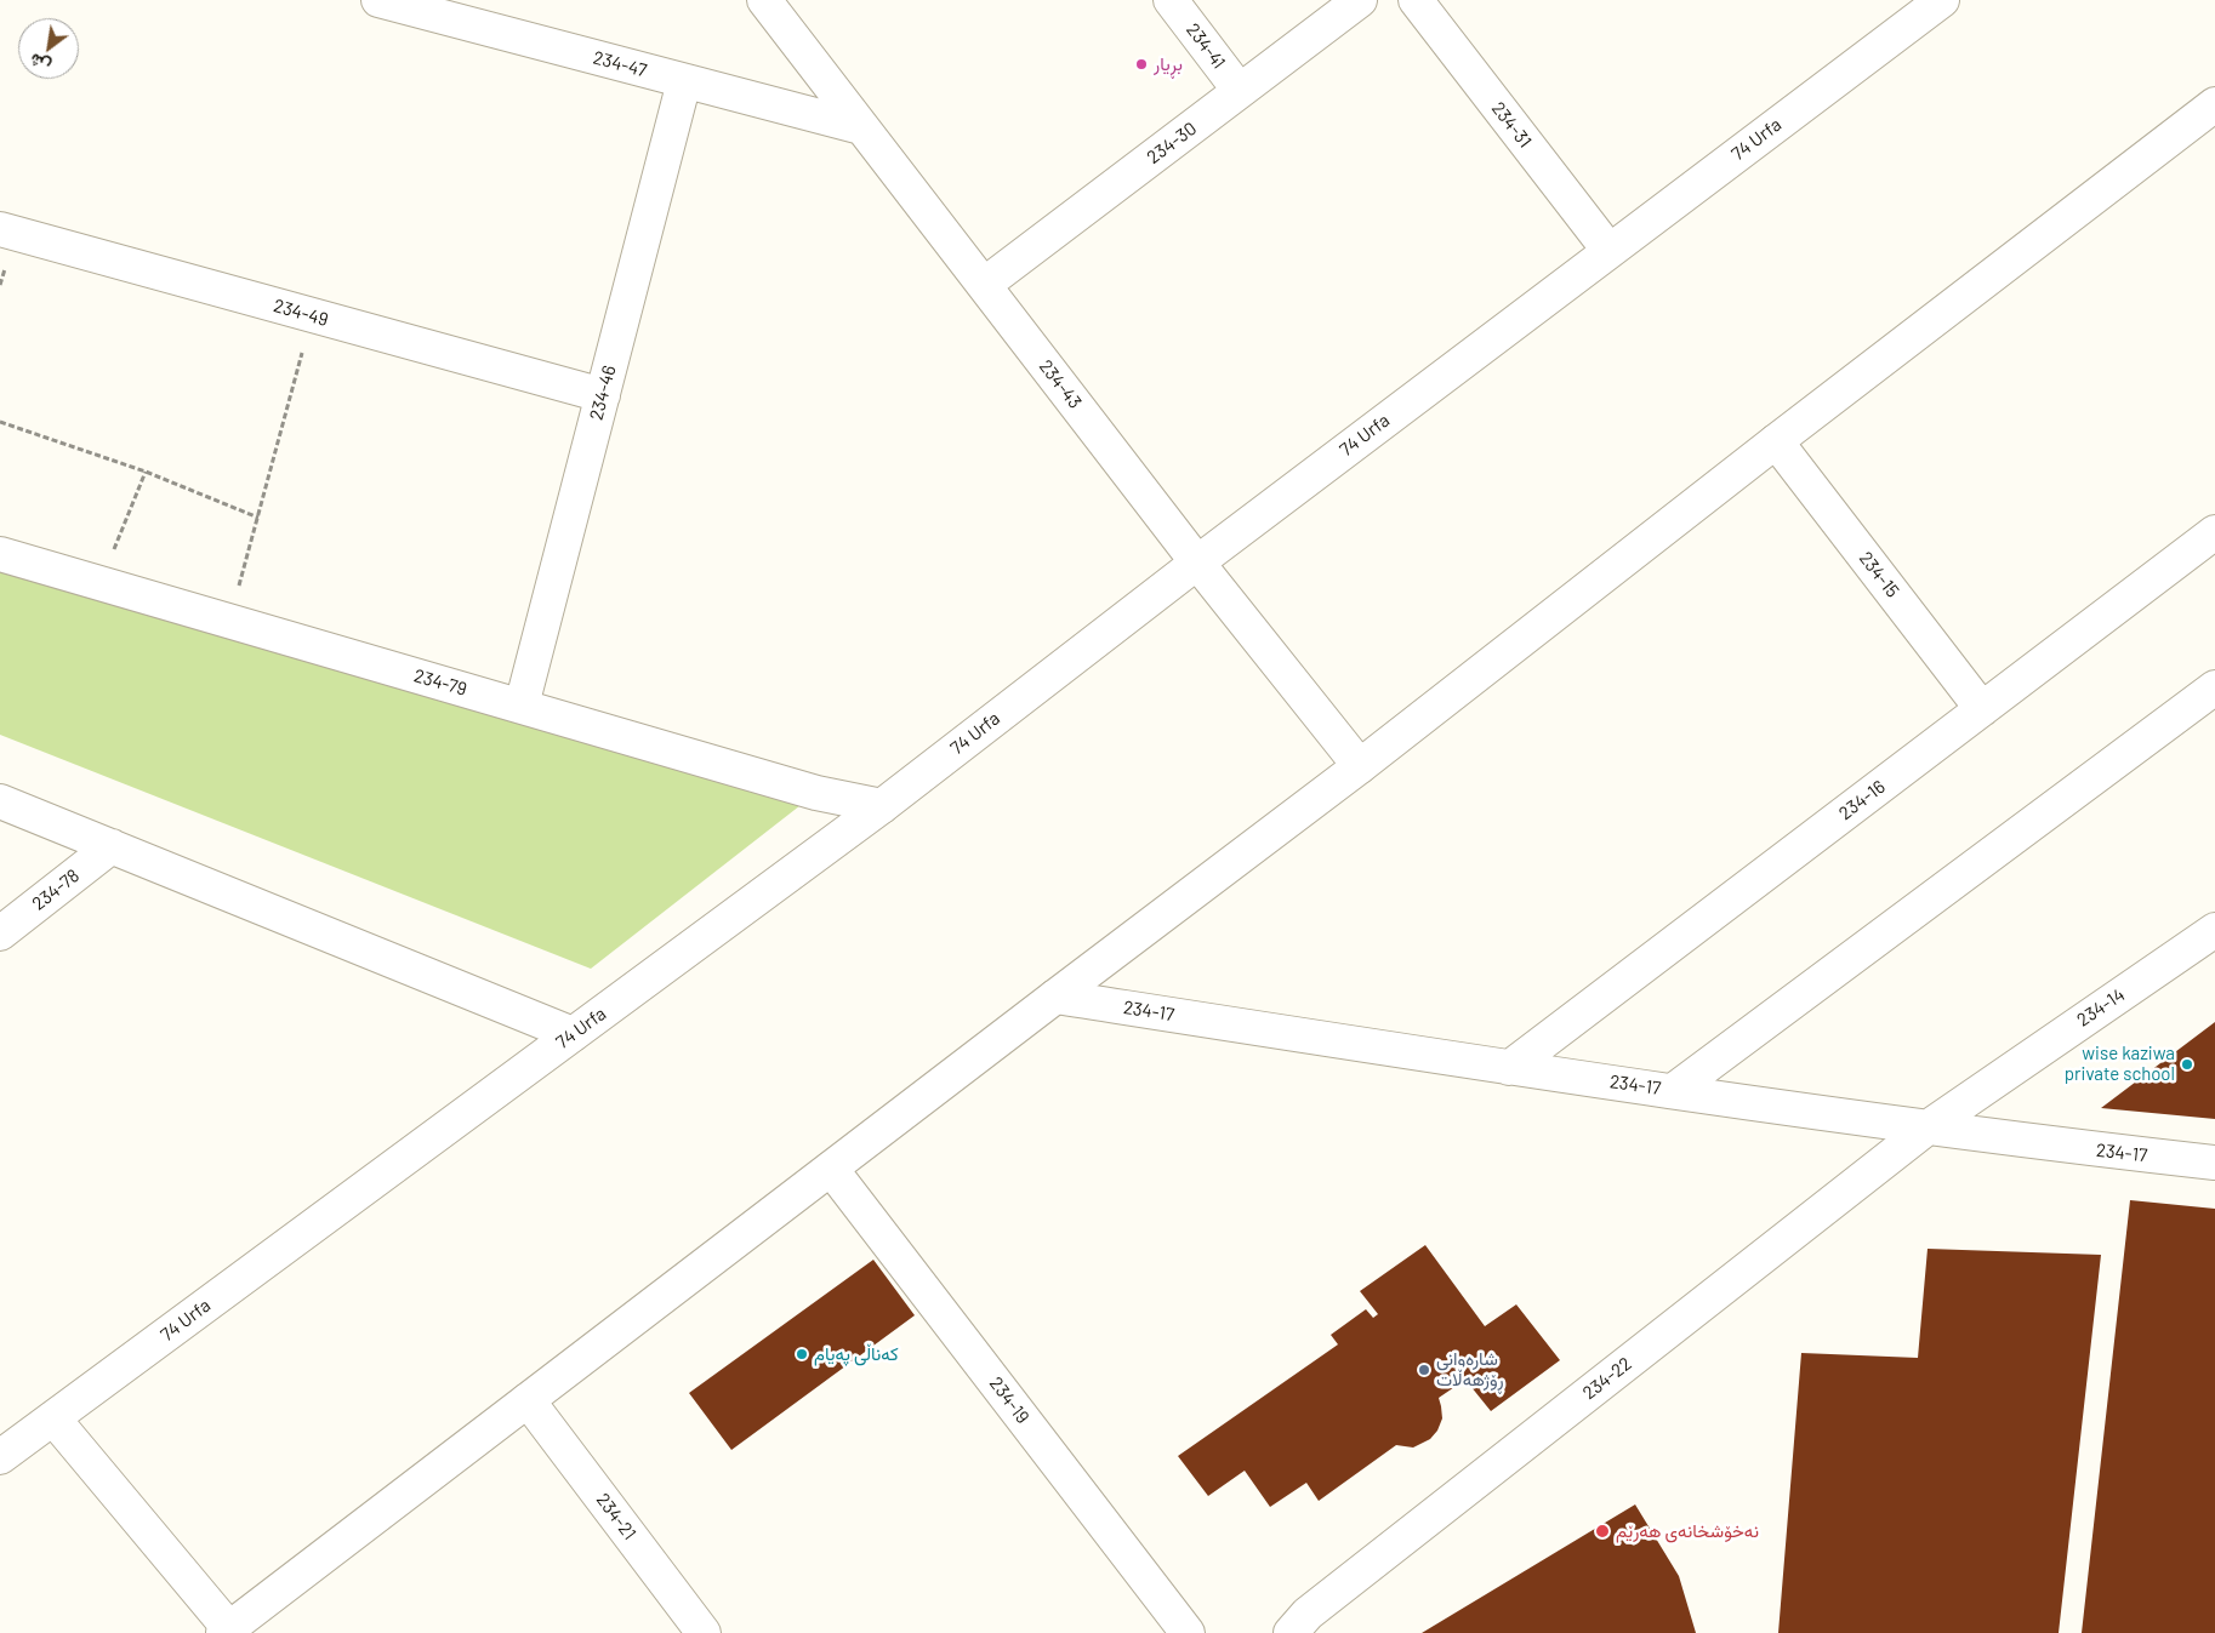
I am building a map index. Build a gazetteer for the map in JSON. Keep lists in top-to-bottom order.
{
  "streets": {
    "street": [
      "234-41",
      "234-47",
      "234-31",
      "74 Urfa",
      "234-30",
      "234-49",
      "234-43",
      "234-46",
      "234-15",
      "234-79",
      "234-16",
      "234-78",
      "234-14",
      "234-17",
      "234-22",
      "234-19",
      "234-21"
    ]
  },
  "crossings": [
    ["234-41", "234-30"],
    ["234-47", "234-43"],
    ["234-47", "234-46"],
    ["234-31", "74 Urfa"],
    ["74 Urfa", "234-43"],
    ["74 Urfa", "234-79"],
    ["234-30", "234-43"],
    ["234-49", "234-46"],
    ["234-46", "234-79"],
    ["234-15", "234-16"],
    ["234-16", "234-17"],
    ["234-14", "234-17"],
    ["234-14", "234-22"],
    ["234-17", "234-22"]
  ],
  "places": [
    "بڕیار",
    "wise kaziwa private school",
    "کەناڵی پەیام",
    "شارەوانی ڕۆژهەڵات",
    "نەخۆشخانەی هەرێم"
  ],
  "north": "bottom left"
}
